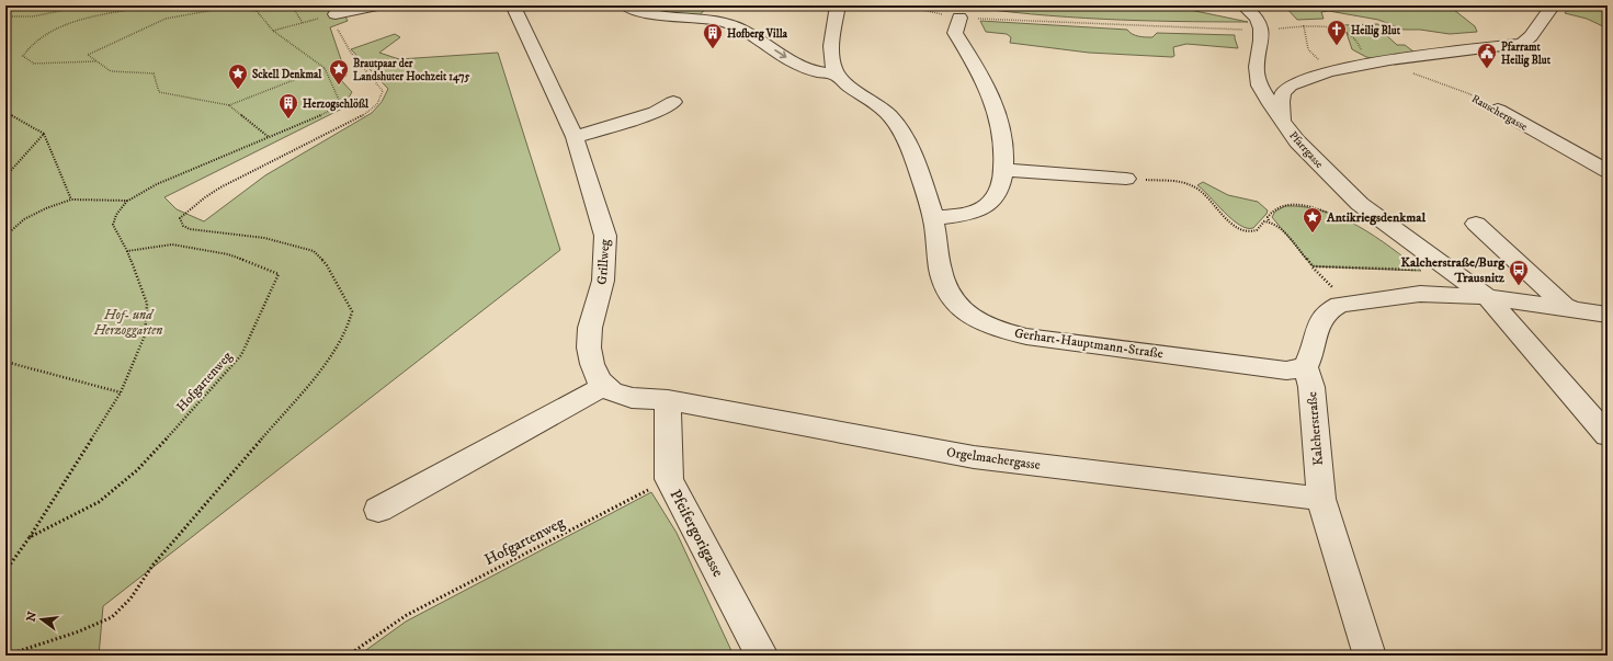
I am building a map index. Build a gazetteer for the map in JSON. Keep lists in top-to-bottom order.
{
  "streets": {
    "street": [
      "Rauschergasse",
      "Pfarrgasse",
      "Grillweg",
      "Gerhart-Hauptmann-Straße",
      "Kalcherstraße",
      "Orgelmachergasse",
      "Pfeifergorigasse"
    ],
    "path": ["Hofgartenweg"]
  },
  "crossings": [
    ["Rauschergasse", "Pfarrgasse"],
    ["Gerhart-Hauptmann-Straße", "Kalcherstraße"],
    ["Hofgartenweg", "Pfeifergorigasse"],
    ["Kalcherstraße", "Orgelmachergasse"],
    ["Orgelmachergasse", "Pfeifergorigasse"]
  ],
  "parks": ["Hof- und Herzoggarten"],
  "places": {
    "church": ["Heilig Blut"],
    "building": ["Hofberg Villa", "Herzogschlößl"],
    "public building": ["Pfarramt Heilig Blut"],
    "place": ["Brautpaar der Landshuter Hochzeit 1475", "Sckell Denkmal", "Antikriegsdenkmal"],
    "bus stop": ["Kalcherstraße/Burg Trausnitz"]
  },
  "north": "left"
}
